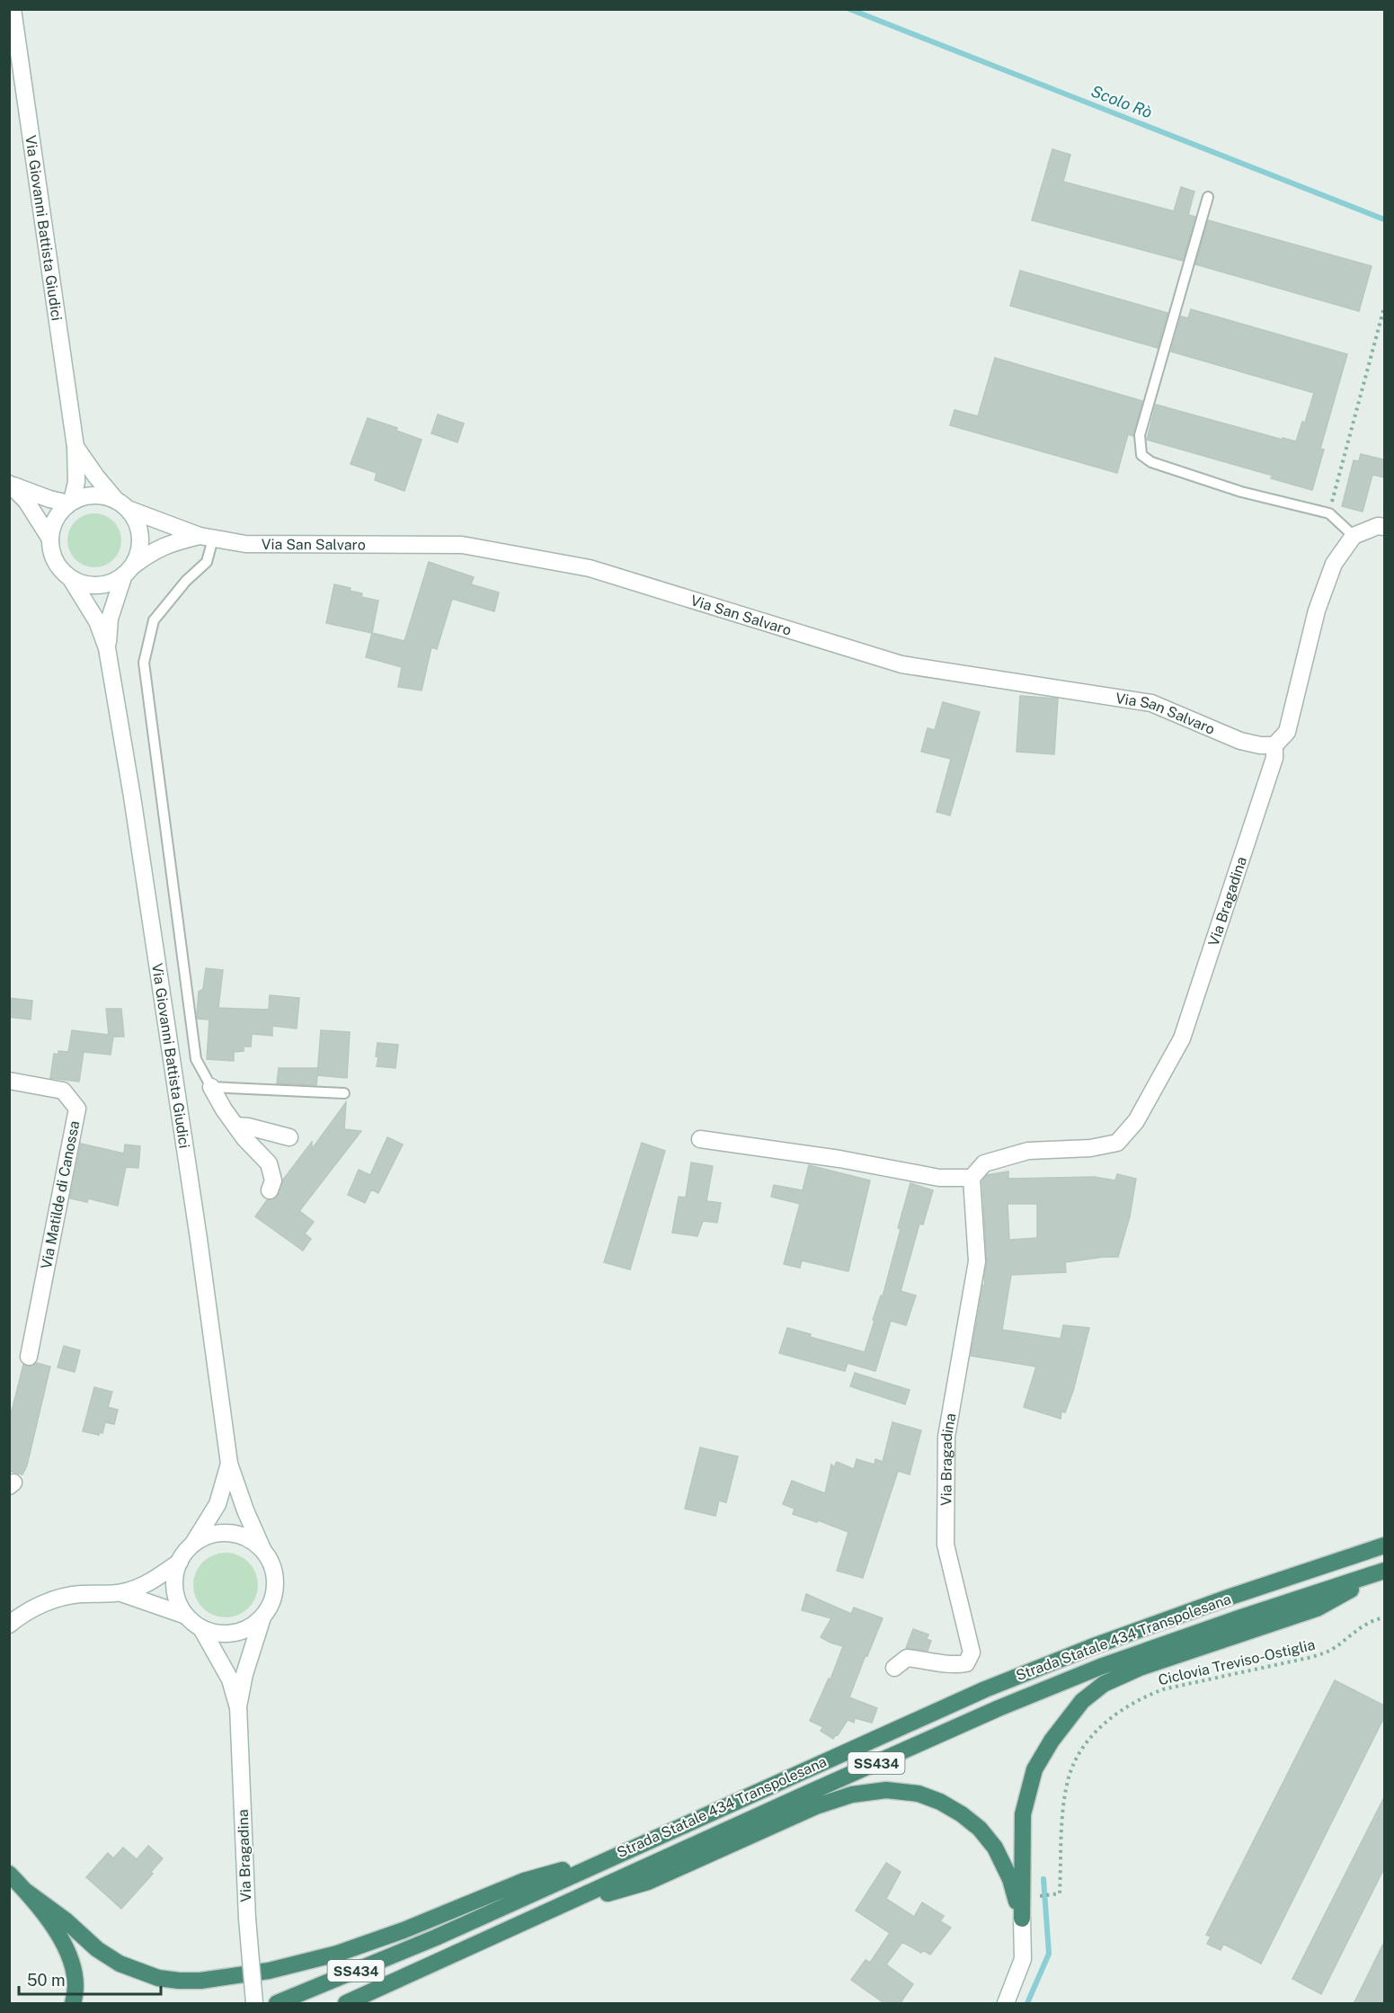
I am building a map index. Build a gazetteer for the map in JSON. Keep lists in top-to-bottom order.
{
  "streets": {
    "highway": ["Strada Statale 434 Transpolesana", "SS434"],
    "street": [
      "Via Giovanni Battista Giudici",
      "Via San Salvaro",
      "Via Bragadina",
      "Via Matilde di Canossa"
    ],
    "path": ["Ciclovia Treviso-Ostiglia"]
  },
  "crossings": [
    ["Via Giovanni Battista Giudici", "Via San Salvaro"],
    ["Via Giovanni Battista Giudici", "Via Bragadina"],
    ["Via San Salvaro", "Via Bragadina"]
  ],
  "water": ["Scolo Rò"],
  "scale_bar": "50 m"
}
